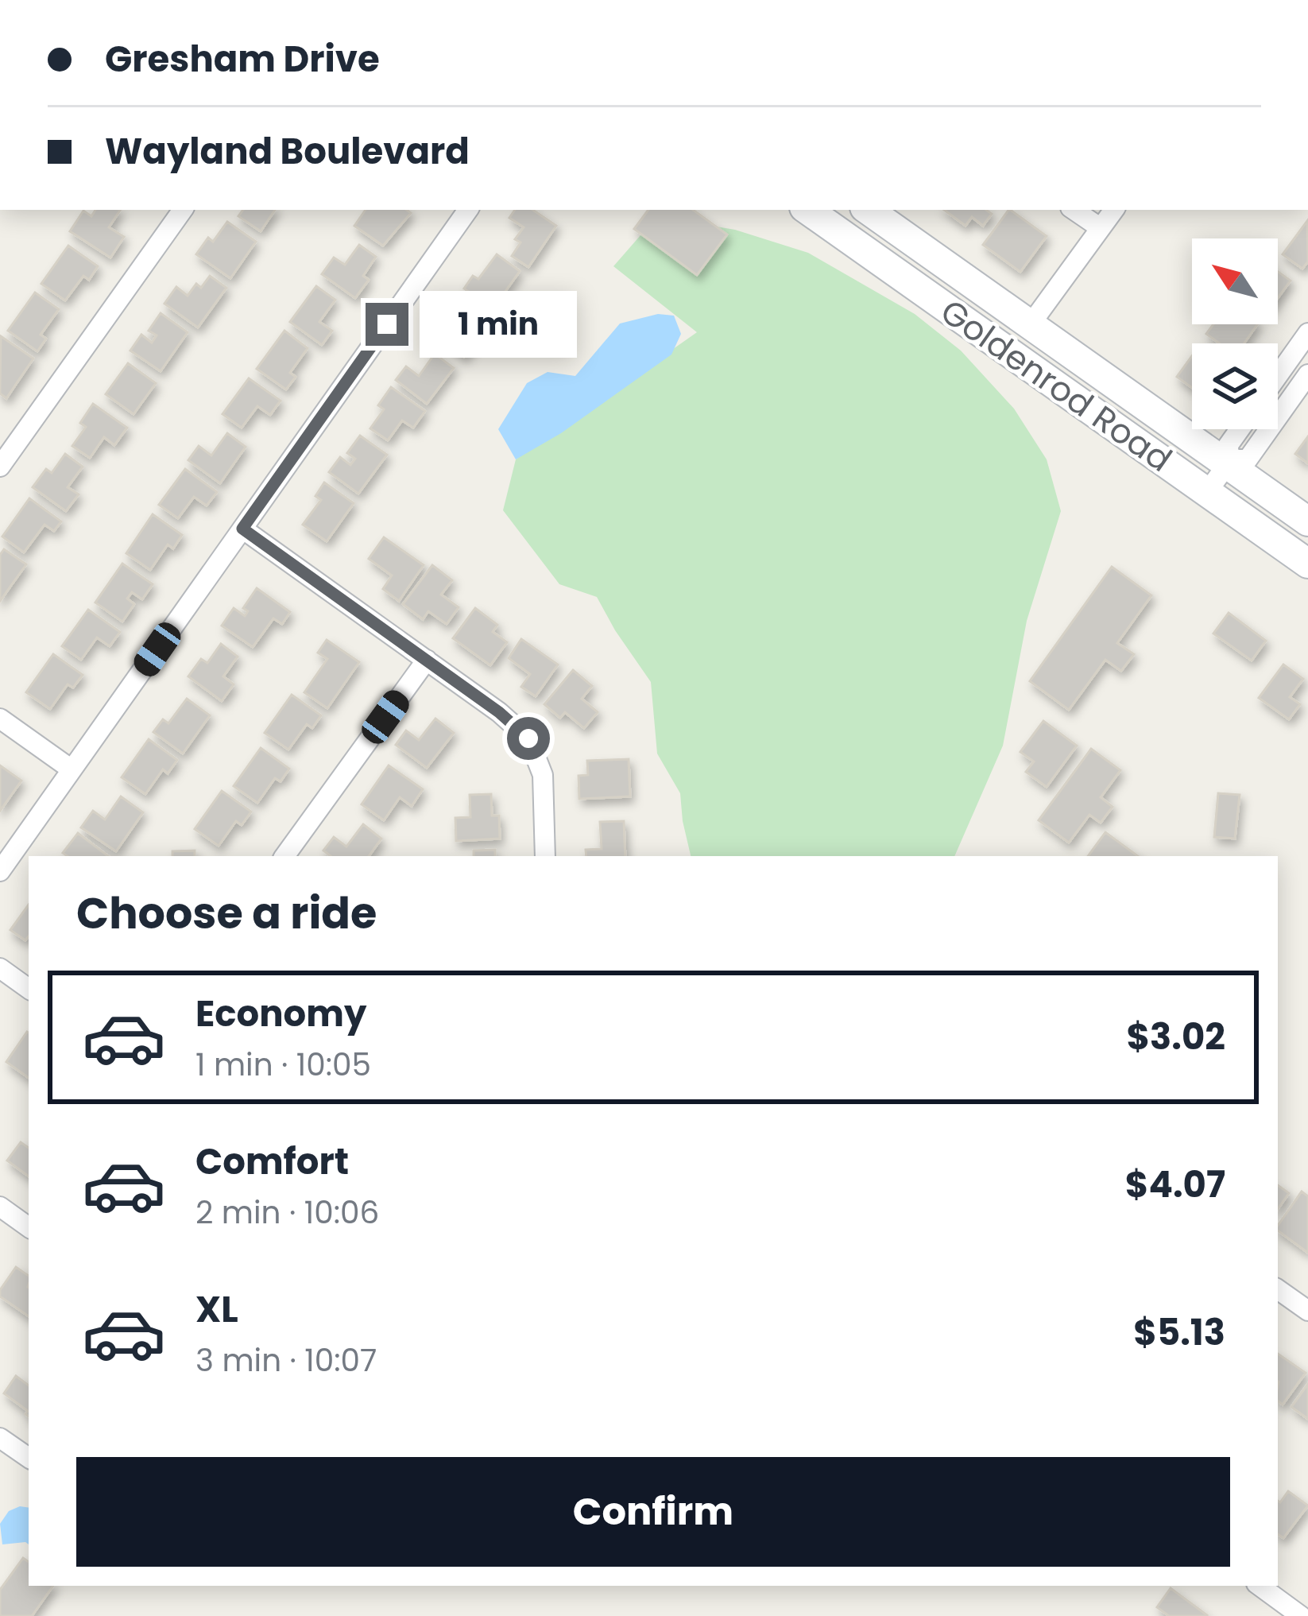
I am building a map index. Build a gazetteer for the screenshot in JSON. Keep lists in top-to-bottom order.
{
  "streets": {
    "main road": ["Goldenrod Road"]
  },
  "north": "top left",
  "page": {
    "banner": ["Gresham Drive", "Wayland Boulevard"],
    "bubble": "1 min",
    "heading": "Choose a ride",
    "list": [
      {
        "name": "Economy",
        "note": "1 min · 10:05",
        "value": "$3.02"
      },
      {
        "name": "Comfort",
        "note": "2 min · 10:06",
        "value": "$4.07"
      },
      {
        "name": "XL",
        "note": "3 min · 10:07",
        "value": "$5.13"
      }
    ],
    "buttons": "Confirm"
  }
}
